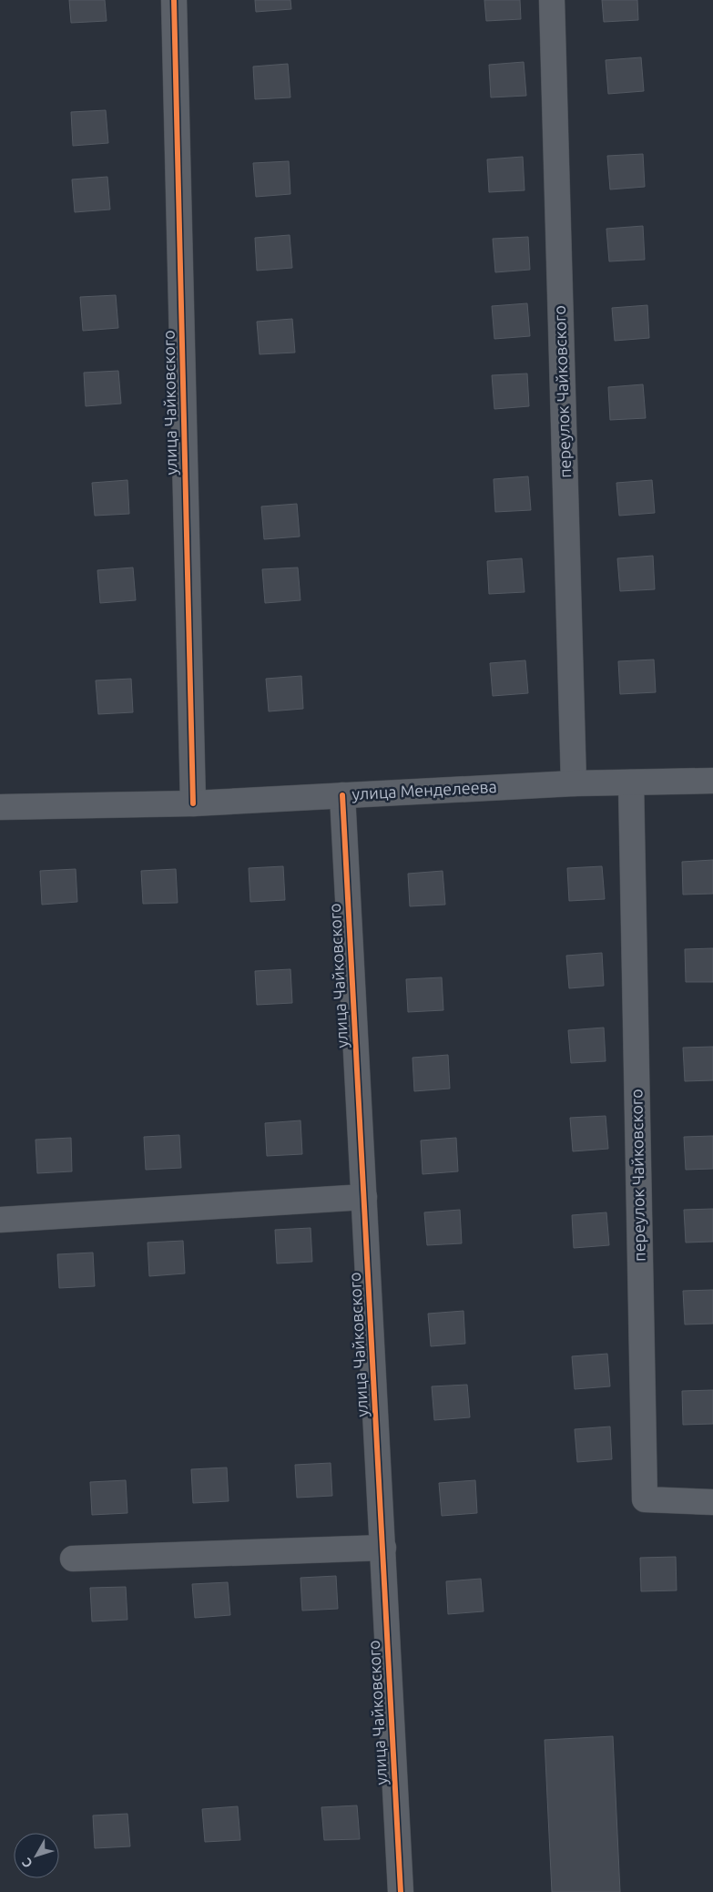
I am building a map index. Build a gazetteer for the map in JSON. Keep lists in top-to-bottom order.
{
  "streets": {
    "street": ["переулок Чайковского", "улица Чайковского", "улица Менделеева"]
  },
  "crossings": [
    ["переулок Чайковского", "улица Менделеева"],
    ["улица Чайковского", "улица Менделеева"]
  ],
  "north": "bottom left"
}
